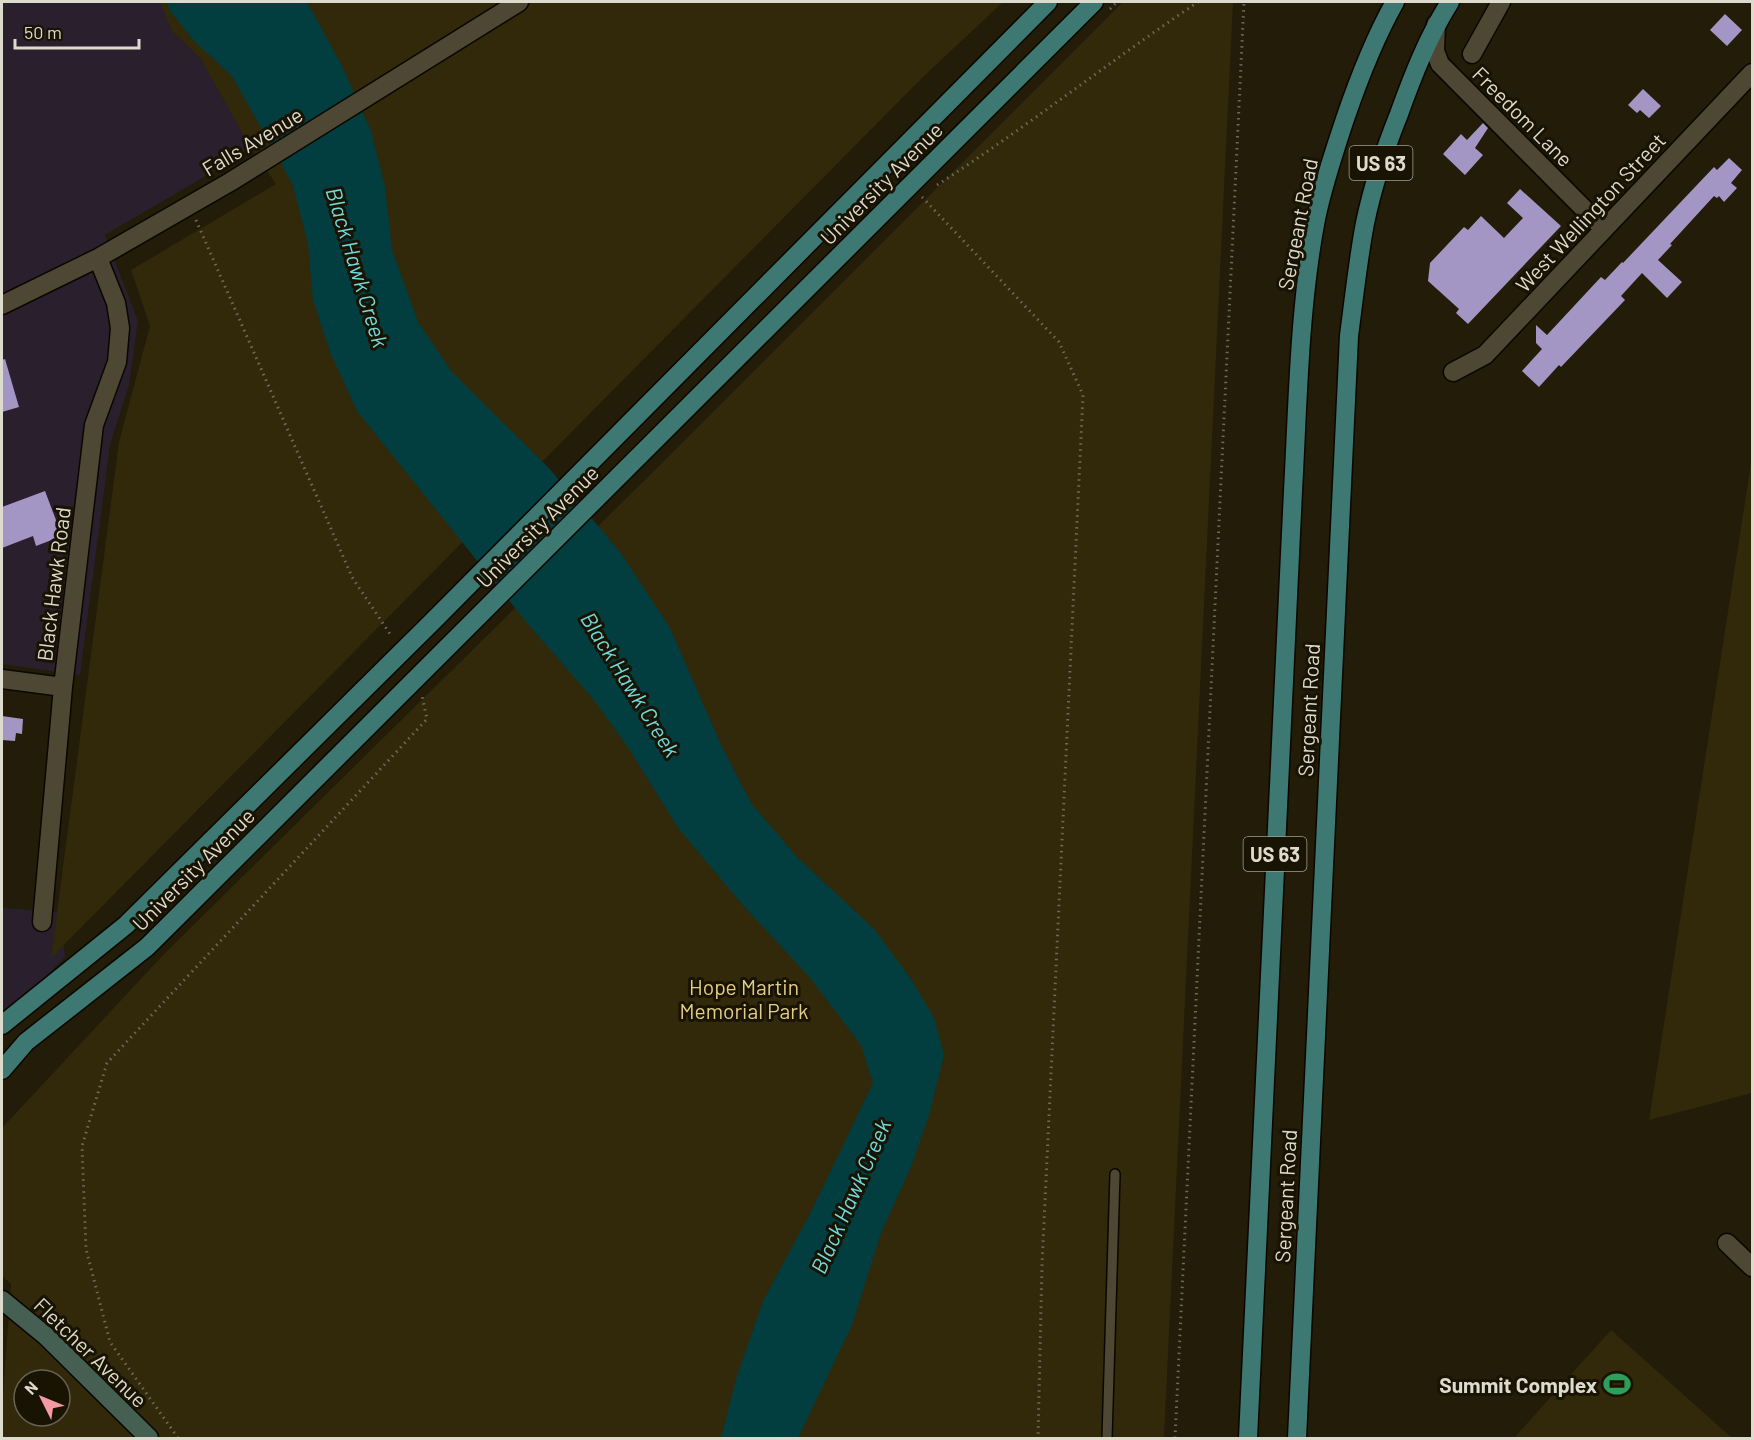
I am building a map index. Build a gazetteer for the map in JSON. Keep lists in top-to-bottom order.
{
  "streets": {
    "main road": [
      "US 63",
      "University Avenue",
      "Sergeant Road",
      "Fletcher Avenue"
    ],
    "street": [
      "Freedom Lane",
      "Falls Avenue",
      "West Wellington Street",
      "Black Hawk Road"
    ]
  },
  "crossings": [
    ["Freedom Lane", "West Wellington Street"],
    ["Freedom Lane", "Sergeant Road"],
    ["Falls Avenue", "Black Hawk Road"]
  ],
  "water": ["Black Hawk Creek"],
  "parks": ["Hope Martin Memorial Park"],
  "places": {
    "sports": ["Summit Complex"]
  },
  "scale_bar": "50 m",
  "north": "top left"
}
